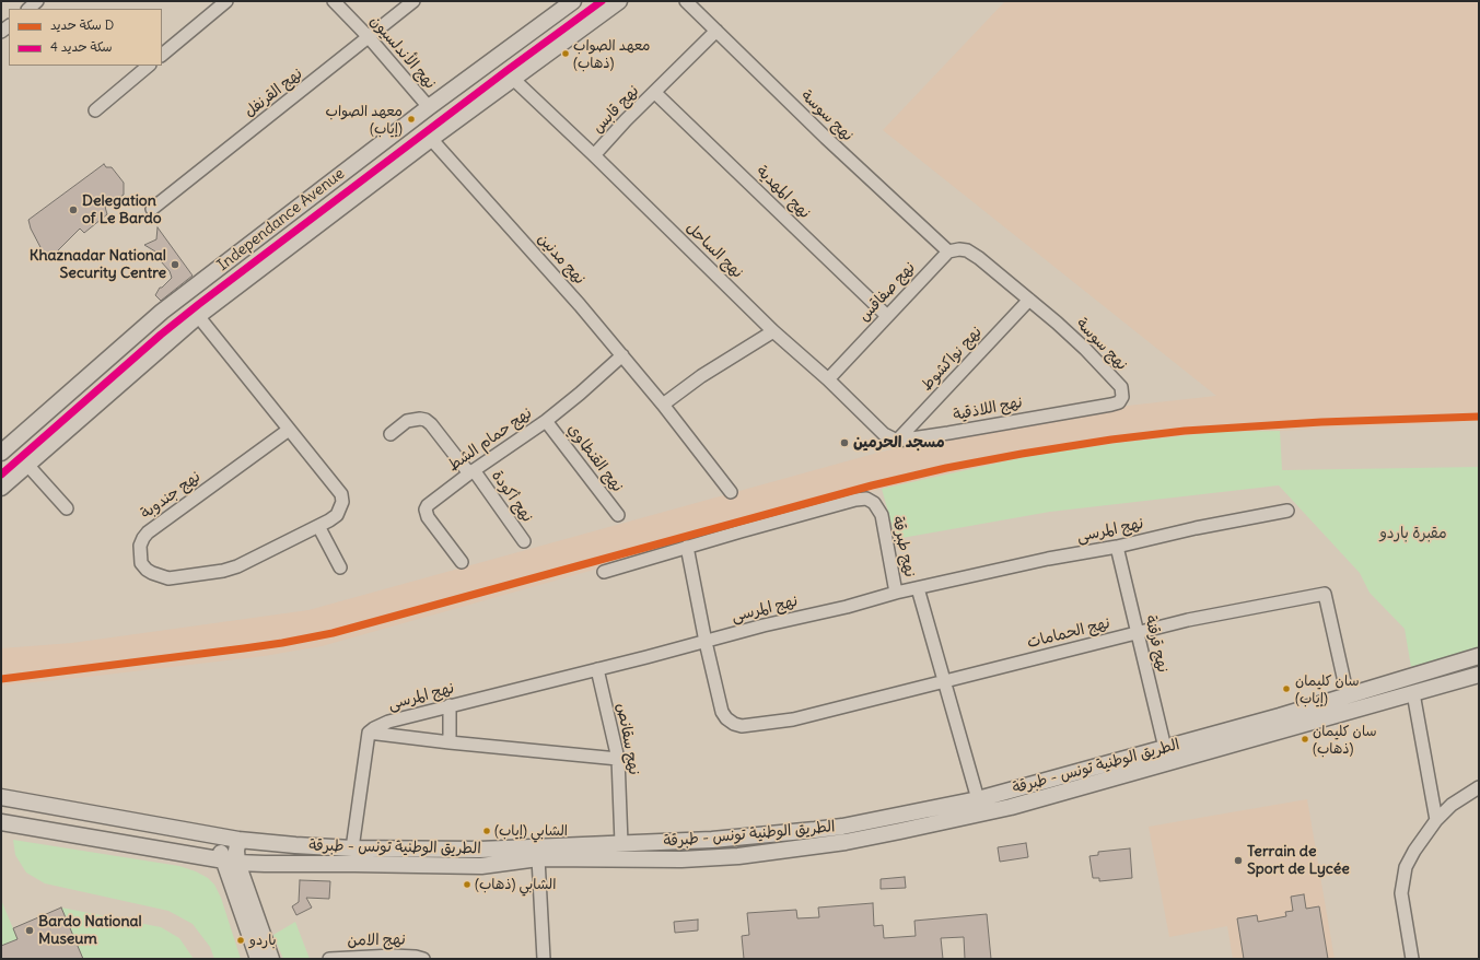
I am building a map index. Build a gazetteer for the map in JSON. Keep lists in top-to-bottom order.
{
  "streets": {
    "main road": ["Independance Avenue", "الطريق الوطنية تونس - طبرقة"],
    "street": [
      "نهج الأندلسيون",
      "نهج القرنفل",
      "نهج قابس",
      "نهج سوسة",
      "نهج المهدية",
      "نهج الساحل",
      "نهج مدنين",
      "نهج صفاقس",
      "نهج نواكشوط",
      "نهج اللاذقية",
      "نهج حمام الشط",
      "نهج القنطاوي",
      "نهج جندوبة",
      "نهج أكودة",
      "نهج المرسى",
      "نهج طبرقة",
      "نهج الحمامات",
      "نهج قرقنة",
      "نهج سقانص",
      "نهج الامن"
    ]
  },
  "crossings": [
    ["نهج الأندلسيون", "نهج القرنفل"],
    ["نهج الأندلسيون", "Independance Avenue"],
    ["نهج قابس", "نهج سوسة"],
    ["نهج قابس", "نهج المهدية"],
    ["نهج قابس", "نهج الساحل"],
    ["نهج سوسة", "نهج صفاقس"],
    ["نهج سوسة", "نهج نواكشوط"],
    ["نهج سوسة", "نهج اللاذقية"],
    ["نهج المهدية", "نهج صفاقس"],
    ["Independance Avenue", "نهج الساحل"],
    ["Independance Avenue", "نهج مدنين"],
    ["Independance Avenue", "نهج جندوبة"],
    ["نهج الساحل", "نهج صفاقس"],
    ["نهج الساحل", "نهج نواكشوط"],
    ["نهج الساحل", "نهج اللاذقية"],
    ["نهج مدنين", "نهج حمام الشط"],
    ["نهج نواكشوط", "نهج اللاذقية"],
    ["نهج حمام الشط", "نهج القنطاوي"],
    ["نهج حمام الشط", "نهج أكودة"],
    ["نهج المرسى", "نهج طبرقة"],
    ["نهج المرسى", "نهج الحمامات"],
    ["نهج المرسى", "نهج قرقنة"],
    ["نهج المرسى", "نهج سقانص"],
    ["نهج طبرقة", "نهج الحمامات"],
    ["نهج طبرقة", "الطريق الوطنية تونس - طبرقة"],
    ["نهج الحمامات", "نهج قرقنة"],
    ["نهج الحمامات", "الطريق الوطنية تونس - طبرقة"],
    ["نهج قرقنة", "الطريق الوطنية تونس - طبرقة"],
    ["نهج سقانص", "الطريق الوطنية تونس - طبرقة"]
  ],
  "parks": ["مقبرة باردو"],
  "places": [
    "معهد الصواب (ذهاب)",
    "معهد الصواب (إياب)",
    "Delegation of Le Bardo",
    "Khaznadar National Security Centre",
    "مسجد الحرمين",
    "سان كليمان (إياب)",
    "سان كليمان (ذهاب)",
    "الشابي (إياب)",
    "Terrain de Sport de Lycée",
    "الشابي (ذهاب)",
    "Bardo National Museum",
    "باردو"
  ],
  "lines": ["rail line 4", "rail line D"],
  "legend": ["سكة حديد D", "سكة حديد 4"]
}
